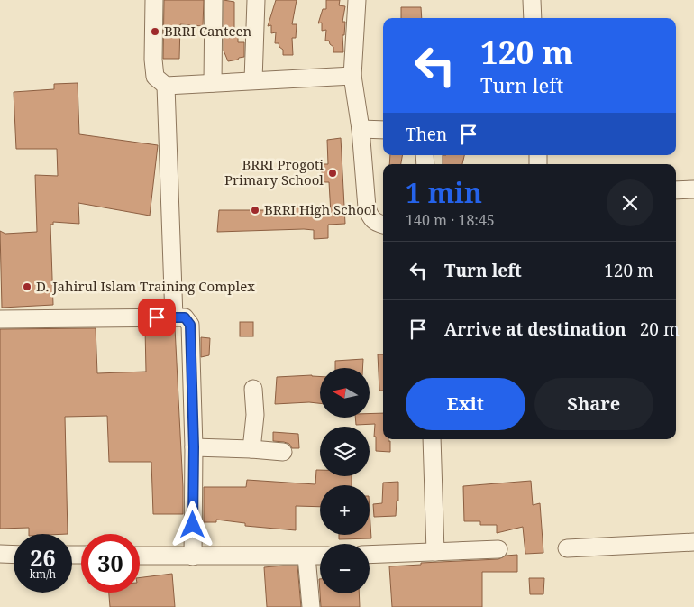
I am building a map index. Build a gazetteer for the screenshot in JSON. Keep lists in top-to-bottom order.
{
  "places": [
    "BRRI Canteen",
    "BRRI Progoti Primary School",
    "BRRI High School",
    "D. Jahirul Islam Training Complex"
  ],
  "north": "left",
  "page": {
    "turn": ["120 m", "Turn left"],
    "then": "Then",
    "heading": ["1 min", "140 m · 18:45"],
    "list": [
      {
        "name": "Turn left",
        "value": "120 m"
      },
      {
        "name": "Arrive at destination",
        "value": "20 m"
      }
    ],
    "map_buttons": ["+", "−"],
    "buttons": ["Exit", "Share"],
    "speed": "26 km/h",
    "limit": "30"
  }
}
